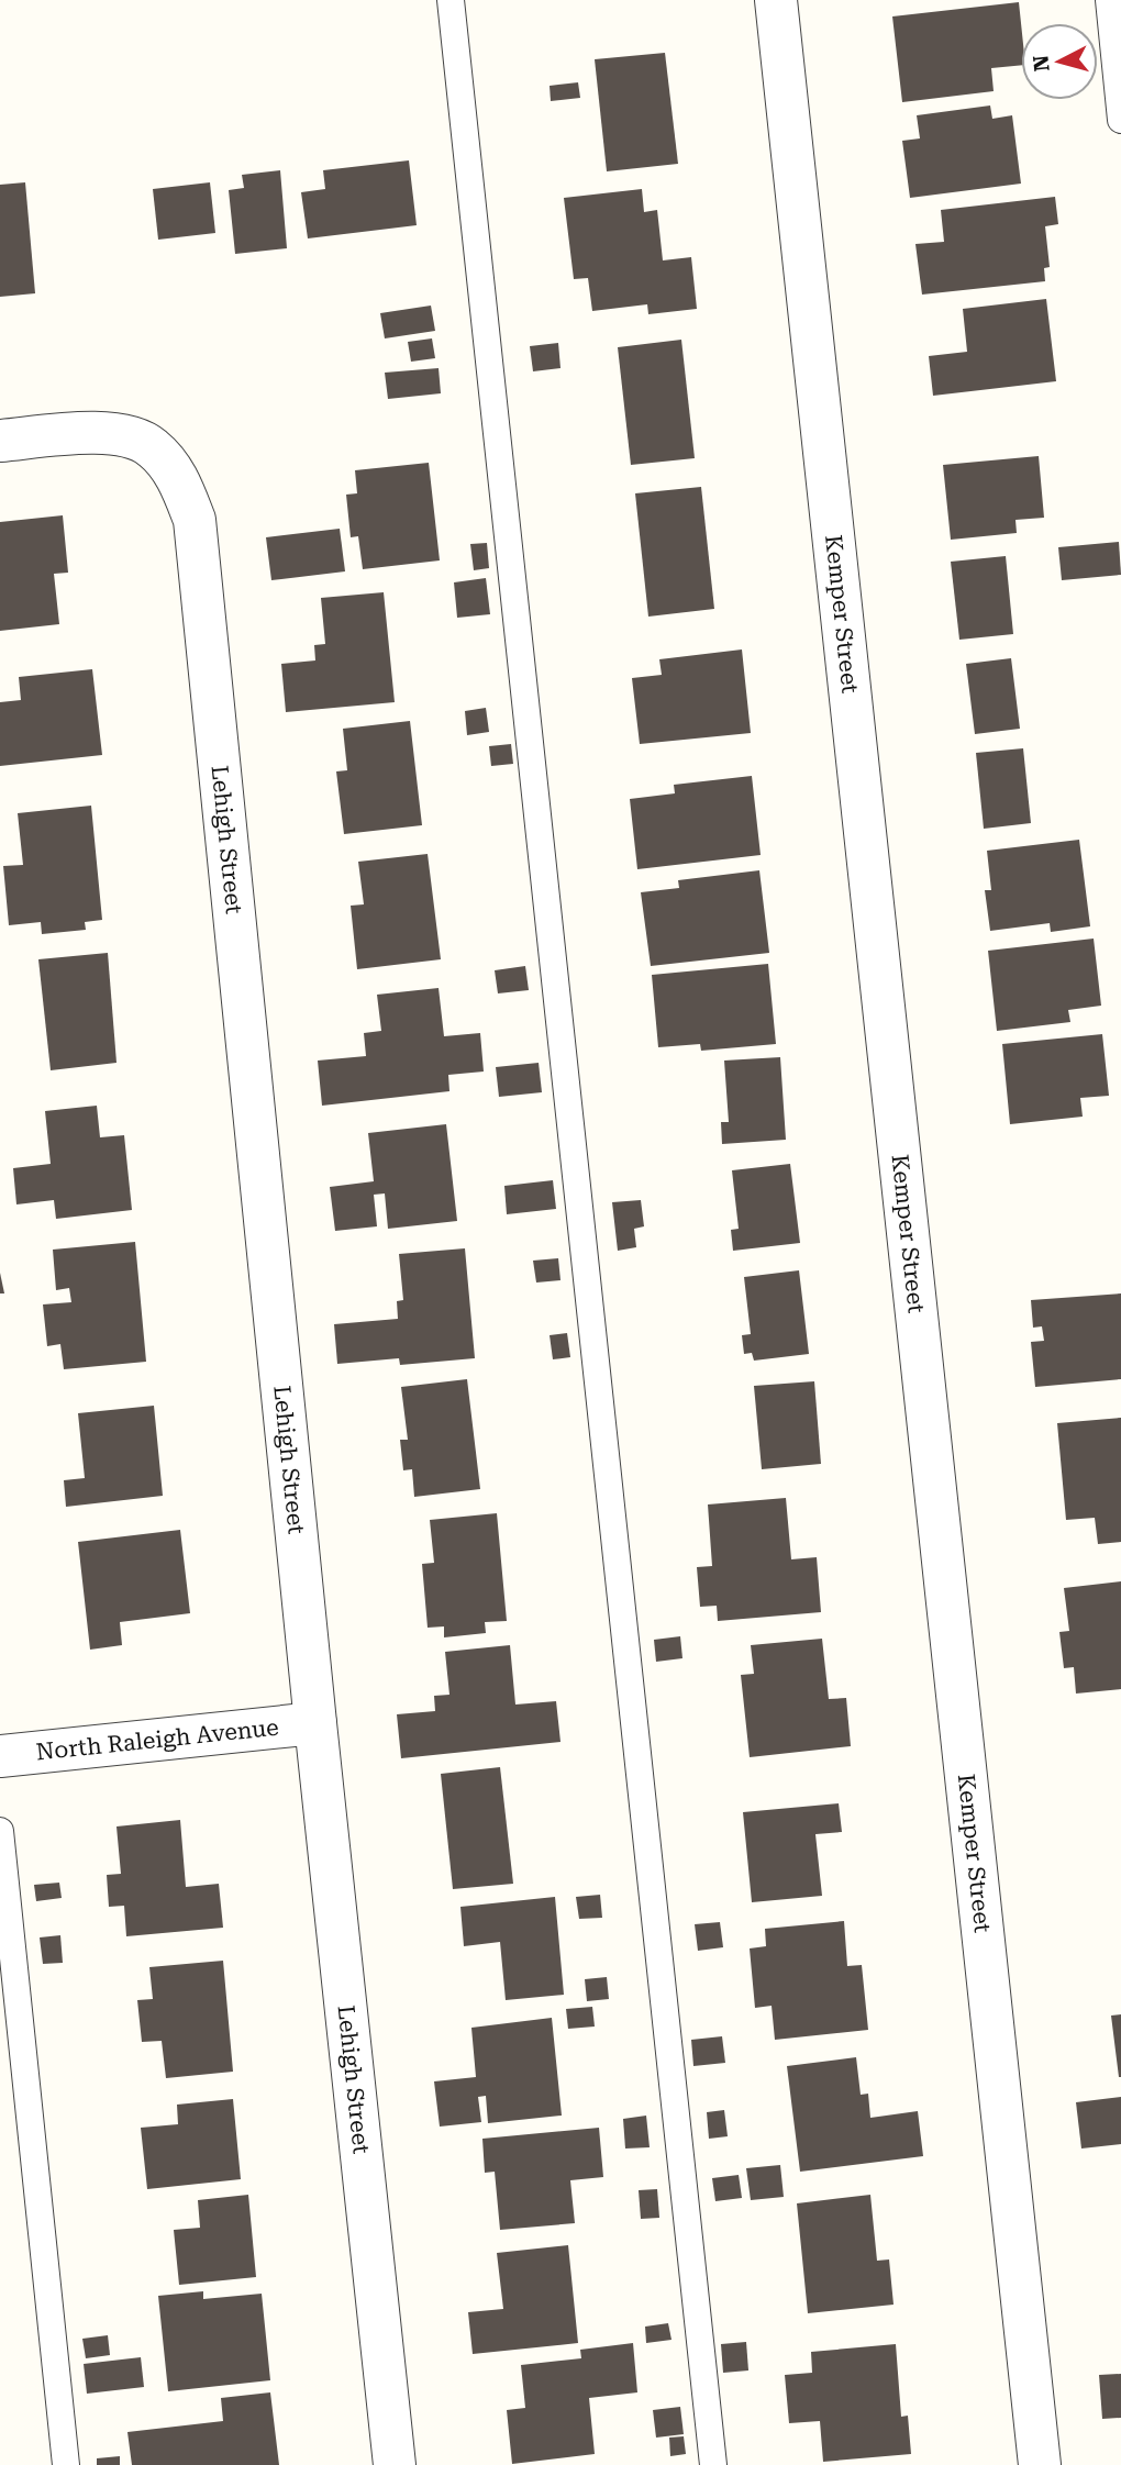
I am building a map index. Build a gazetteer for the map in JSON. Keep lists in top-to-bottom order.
{
  "streets": {
    "street": ["Kemper Street", "Lehigh Street", "North Raleigh Avenue"]
  },
  "crossings": [
    ["Lehigh Street", "North Raleigh Avenue"]
  ],
  "north": "left"
}
